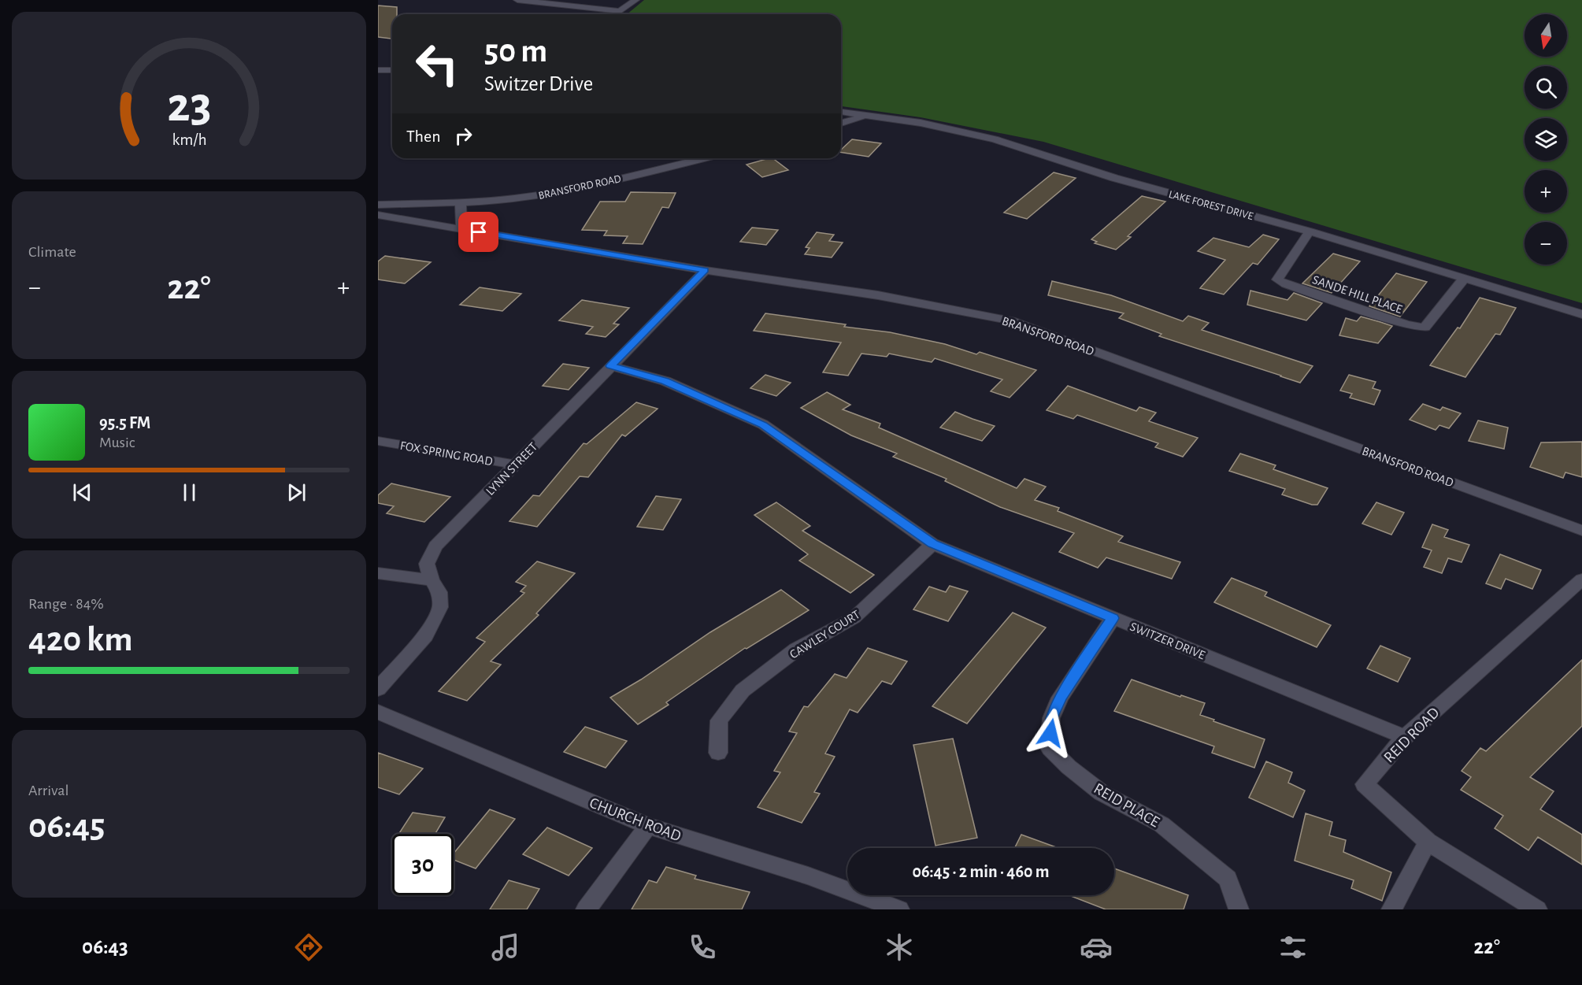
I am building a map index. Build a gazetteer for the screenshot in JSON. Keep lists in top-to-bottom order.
{
  "streets": {
    "street": [
      "BRANSFORD ROAD",
      "LAKE FOREST DRIVE",
      "SANDE HILL PLACE",
      "FOX SPRING ROAD",
      "LYNN STREET",
      "CAWLEY COURT",
      "SWITZER DRIVE",
      "REID ROAD",
      "REID PLACE",
      "CHURCH ROAD"
    ]
  },
  "crossings": [
    ["BRANSFORD ROAD", "LYNN STREET"],
    ["LAKE FOREST DRIVE", "SANDE HILL PLACE"],
    ["FOX SPRING ROAD", "LYNN STREET"],
    ["LYNN STREET", "SWITZER DRIVE"],
    ["CAWLEY COURT", "SWITZER DRIVE"],
    ["SWITZER DRIVE", "REID ROAD"],
    ["SWITZER DRIVE", "REID PLACE"]
  ],
  "north": "bottom",
  "page": {
    "map_buttons": ["+", "−"],
    "turn": ["50 m", "Switzer Drive"],
    "then": "Then",
    "tile": [
      "Climate",
      ["Range · 84%", "420 km"],
      ["Arrival", "06:45"]
    ],
    "heat": ["−", "22°", "+"],
    "song": ["95.5 FM", "Music"],
    "limit": "30",
    "trip": "06:45 · 2 min · 460 m",
    "tabs": ["06:43", "22°"],
    "gauge": ["23", "km/h"]
  }
}
